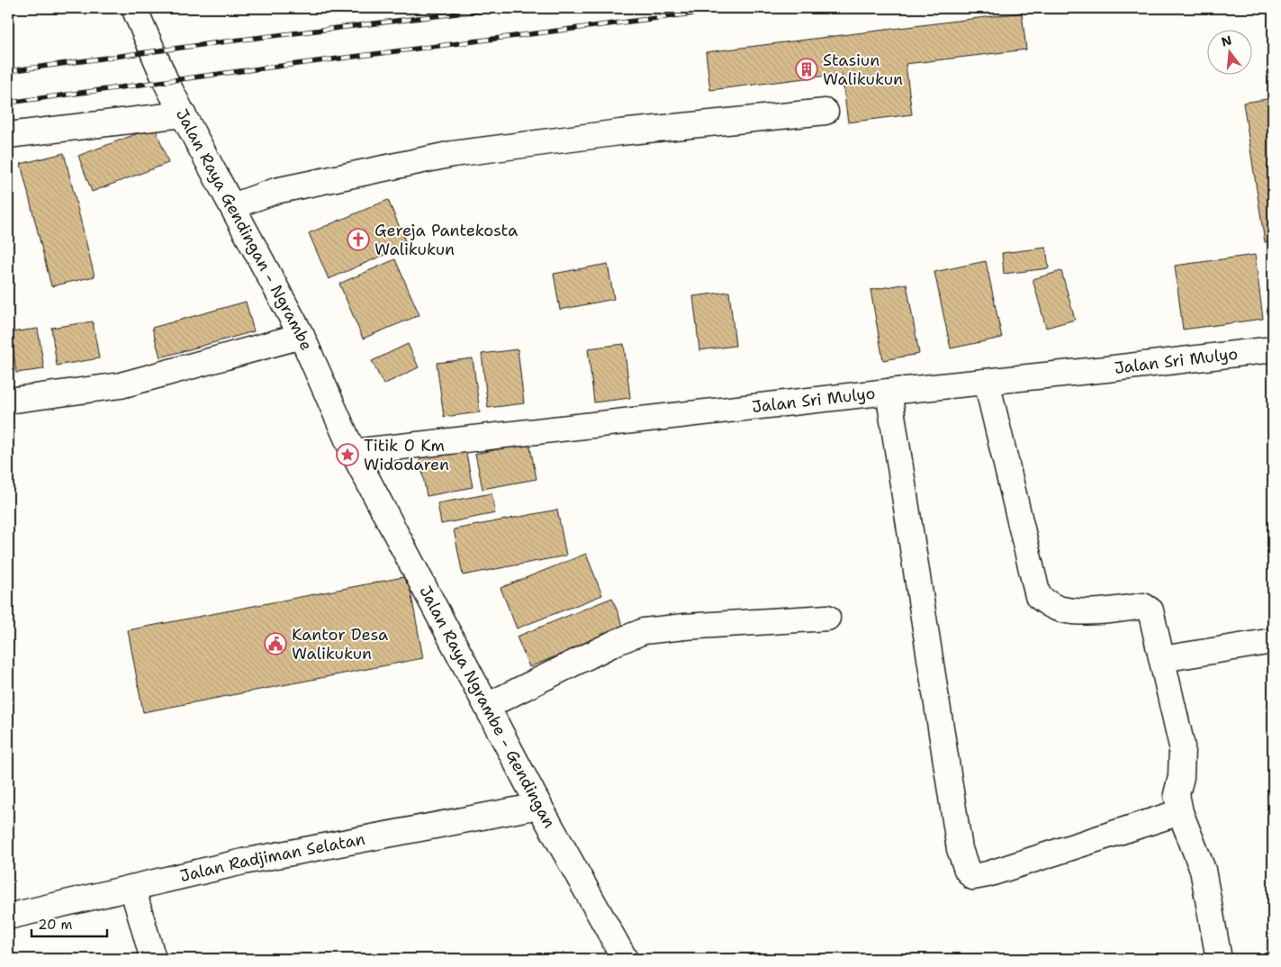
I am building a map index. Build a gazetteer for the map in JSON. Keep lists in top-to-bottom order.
{
  "streets": {
    "street": [
      "Jalan Raya Gendingan - Ngrambe",
      "Jalan Sri Mulyo",
      "Jalan Raya Ngrambe - Gendingan",
      "Jalan Radjiman Selatan"
    ]
  },
  "crossings": [
    ["Jalan Raya Gendingan - Ngrambe", "Jalan Sri Mulyo"],
    ["Jalan Raya Gendingan - Ngrambe", "Jalan Raya Ngrambe - Gendingan"],
    ["Jalan Sri Mulyo", "Jalan Raya Ngrambe - Gendingan"],
    ["Jalan Raya Ngrambe - Gendingan", "Jalan Radjiman Selatan"]
  ],
  "places": {
    "building": ["Stasiun Walikukun"],
    "church": ["Gereja Pantekosta Walikukun"],
    "place": ["Titik 0 Km Widodaren"],
    "public building": ["Kantor Desa Walikukun"]
  },
  "scale_bar": "20 m",
  "north": "top"
}
